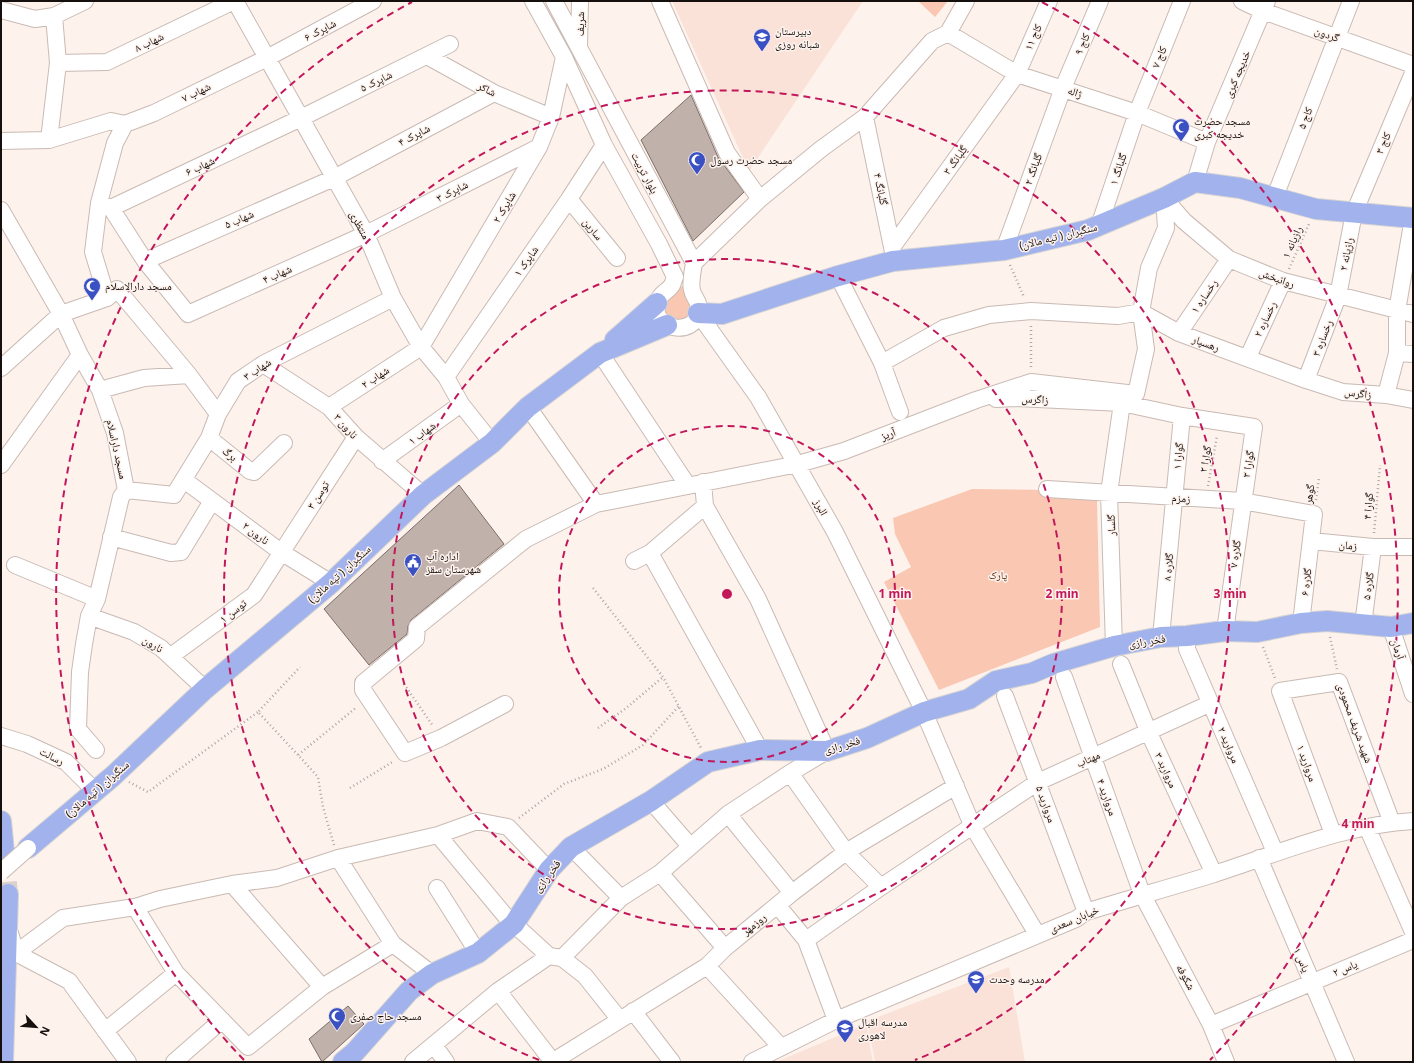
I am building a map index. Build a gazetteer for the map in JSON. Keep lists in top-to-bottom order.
{
  "streets": {
    "main road": ["سنگبران ( تپه مالان)", "فخر رازی"],
    "street": [
      "شریف",
      "شاپرک ۶",
      "گردون",
      "کاج ۱۱",
      "شهاب ۸",
      "کاج ۹",
      "کاج ۷",
      "خدیجه کبری",
      "شاپرک ۵",
      "شاکر",
      "شهاب ۷",
      "ژاله",
      "کاج ۵",
      "شاپرک ۴",
      "کاج ۳",
      "گلبانگ ۳",
      "شهاب ۶",
      "گلبانگ ۲",
      "گلبانگ ۱",
      "بلوار تربیت",
      "گلبانگ ۴",
      "شاپرک ۳",
      "شاپرک ۲",
      "شهاب ۵",
      "منتظری",
      "سارین",
      "رازیانه ۲",
      "شاپرک ۱",
      "شهاب ۴",
      "روانبخش",
      "رخساره ۱",
      "رخساره ۲",
      "رخساره ۳",
      "رهسپار",
      "شهاب ۳",
      "شهاب ۲",
      "زاگرس",
      "نارون ۳",
      "شهاب ۱",
      "آریز",
      "مسجد داراسلام",
      "برگ",
      "گوارا ۱",
      "گوارا ۳",
      "توسن ۳",
      "زمزم",
      "البرز",
      "گلسار",
      "نارون ۲",
      "زمان",
      "گلاره ۷",
      "گلاره ۸",
      "گلاره ۶",
      "گلاره ۵",
      "توسن ۱",
      "نارون",
      "آرمان",
      "شهید شریف محمودی",
      "مروارید ۲",
      "رسالت",
      "مهتاب",
      "مروارید ۱",
      "مرواربد ۳",
      "مروارید ۴",
      "مروارید ۵",
      "خیابان سعدی",
      "روزمهر",
      "یاس ۱",
      "یاس ۲",
      "شکوفه"
    ],
    "path": [
      "رازیانه ۱",
      "گوارا ۲",
      "گوهر",
      "گوارا ۴"
    ]
  },
  "crossings": [
    ["شریف", "بلوار تربیت"],
    ["شاپرک ۶", "شهاب ۷"],
    ["شاپرک ۶", "منتظری"],
    ["گردون", "خدیجه کبری"],
    ["گردون", "کاج ۵"],
    ["کاج ۱۱", "ژاله"],
    ["کاج ۱۱", "گلبانگ ۳"],
    ["شهاب ۸", "منتظری"],
    ["کاج ۹", "ژاله"],
    ["کاج ۹", "گلبانگ ۲"],
    ["کاج ۷", "ژاله"],
    ["کاج ۷", "گلبانگ ۱"],
    ["خدیجه کبری", "ژاله"],
    ["خدیجه کبری", "سنگبران ( تپه مالان)"],
    ["شاپرک ۵", "شاکر"],
    ["شاپرک ۵", "شهاب ۶"],
    ["شاپرک ۵", "منتظری"],
    ["شاکر", "شاپرک ۴"],
    ["شاکر", "شاپرک ۲"],
    ["شهاب ۷", "منتظری"],
    ["ژاله", "گلبانگ ۳"],
    ["ژاله", "گلبانگ ۲"],
    ["ژاله", "گلبانگ ۱"],
    ["شاپرک ۴", "شهاب ۵"],
    ["شاپرک ۴", "منتظری"],
    ["کاج ۳", "رازیانه ۲"],
    ["گلبانگ ۳", "گلبانگ ۴"],
    ["گلبانگ ۳", "سنگبران ( تپه مالان)"],
    ["شهاب ۶", "منتظری"],
    ["گلبانگ ۲", "سنگبران ( تپه مالان)"],
    ["گلبانگ ۱", "سنگبران ( تپه مالان)"],
    ["بلوار تربیت", "شاپرک ۲"],
    ["بلوار تربیت", "سنگبران ( تپه مالان)"],
    ["بلوار تربیت", "شاپرک ۱"],
    ["بلوار تربیت", "البرز"],
    ["گلبانگ ۴", "سنگبران ( تپه مالان)"],
    ["شاپرک ۳", "شاپرک ۲"],
    ["شاپرک ۳", "منتظری"],
    ["شاپرک ۳", "شهاب ۴"],
    ["شاپرک ۲", "منتظری"],
    ["شاپرک ۲", "شهاب ۲"],
    ["شهاب ۵", "منتظری"],
    ["شهاب ۵", "شهاب ۴"],
    ["منتظری", "سنگبران ( تپه مالان)"],
    ["منتظری", "شاپرک ۱"],
    ["منتظری", "شهاب ۴"],
    ["منتظری", "شهاب ۳"],
    ["منتظری", "شهاب ۲"],
    ["منتظری", "شهاب ۱"],
    ["سارین", "شاپرک ۱"],
    ["سنگبران ( تپه مالان)", "روانبخش"],
    ["سنگبران ( تپه مالان)", "نارون ۳"],
    ["سنگبران ( تپه مالان)", "البرز"],
    ["سنگبران ( تپه مالان)", "نارون ۲"],
    ["سنگبران ( تپه مالان)", "نارون"],
    ["سنگبران ( تپه مالان)", "رسالت"],
    ["رازیانه ۱", "روانبخش"],
    ["رازیانه ۱", "رخساره ۲"],
    ["رازیانه ۲", "روانبخش"],
    ["رازیانه ۲", "رخساره ۳"],
    ["روانبخش", "رخساره ۱"],
    ["روانبخش", "رخساره ۲"],
    ["روانبخش", "رخساره ۳"],
    ["روانبخش", "زاگرس"],
    ["رخساره ۱", "رهسپار"],
    ["رخساره ۲", "رهسپار"],
    ["رخساره ۳", "زاگرس"],
    ["رهسپار", "زاگرس"],
    ["شهاب ۳", "نارون ۳"],
    ["شهاب ۳", "مسجد داراسلام"],
    ["شهاب ۳", "برگ"],
    ["شهاب ۳", "نارون ۲"],
    ["شهاب ۲", "نارون ۳"],
    ["زاگرس", "آریز"],
    ["زاگرس", "گوارا ۱"],
    ["زاگرس", "گوارا ۲"],
    ["زاگرس", "گوارا ۳"],
    ["زاگرس", "گلسار"],
    ["نارون ۳", "شهاب ۱"],
    ["نارون ۳", "توسن ۳"],
    ["آریز", "البرز"],
    ["مسجد داراسلام", "نارون"],
    ["گوارا ۱", "زمزم"],
    ["گوارا ۱", "گلاره ۸"],
    ["گوارا ۲", "زمزم"],
    ["گوارا ۳", "زمزم"],
    ["گوارا ۳", "گلاره ۷"],
    ["گوهر", "زمزم"],
    ["توسن ۳", "نارون ۲"],
    ["توسن ۳", "توسن ۱"],
    ["زمزم", "گلسار"],
    ["زمزم", "گلاره ۷"],
    ["زمزم", "گلاره ۸"],
    ["گوارا ۴", "زمان"],
    ["گوارا ۴", "گلاره ۵"],
    ["البرز", "فخر رازی"],
    ["البرز", "مهتاب"],
    ["البرز", "خیابان سعدی"],
    ["البرز", "روزمهر"],
    ["گلسار", "فخر رازی"],
    ["گلسار", "مرواربد ۳"],
    ["نارون ۲", "توسن ۱"],
    ["زمان", "گلاره ۶"],
    ["زمان", "گلاره ۵"],
    ["گلاره ۷", "فخر رازی"],
    ["گلاره ۸", "فخر رازی"],
    ["گلاره ۶", "فخر رازی"],
    ["گلاره ۵", "فخر رازی"],
    ["توسن ۱", "نارون"],
    ["فخر رازی", "آرمان"],
    ["فخر رازی", "شهید شریف محمودی"],
    ["فخر رازی", "مروارید ۲"],
    ["فخر رازی", "مرواربد ۳"],
    ["شهید شریف محمودی", "خیابان سعدی"],
    ["مروارید ۲", "مهتاب"],
    ["مروارید ۲", "خیابان سعدی"],
    ["مهتاب", "مرواربد ۳"],
    ["مهتاب", "مروارید ۴"],
    ["مهتاب", "مروارید ۵"],
    ["مروارید ۱", "خیابان سعدی"],
    ["مرواربد ۳", "خیابان سعدی"],
    ["مروارید ۴", "خیابان سعدی"],
    ["مروارید ۴", "شکوفه"],
    ["مروارید ۵", "خیابان سعدی"],
    ["خیابان سعدی", "یاس ۱"],
    ["خیابان سعدی", "شکوفه"],
    ["یاس ۱", "یاس ۲"],
    ["یاس ۲", "شکوفه"]
  ],
  "parks": ["پارک"],
  "places": {
    "school or university": ["دبیرستان شبانه روزی", "مدرسه وحدت", "مدرسه اقبال لاهوری"],
    "mosque": [
      "مسجد حضرت خدیجه کبری",
      "مسجد حضرت رسول",
      "مسجد دارالاسلام",
      "مسجد حاج صفری"
    ],
    "public building": ["اداره آب شهرستان سقز"]
  },
  "north": "bottom right",
  "rings": [
    "1 min",
    "2 min",
    "3 min",
    "4 min"
  ]
}
